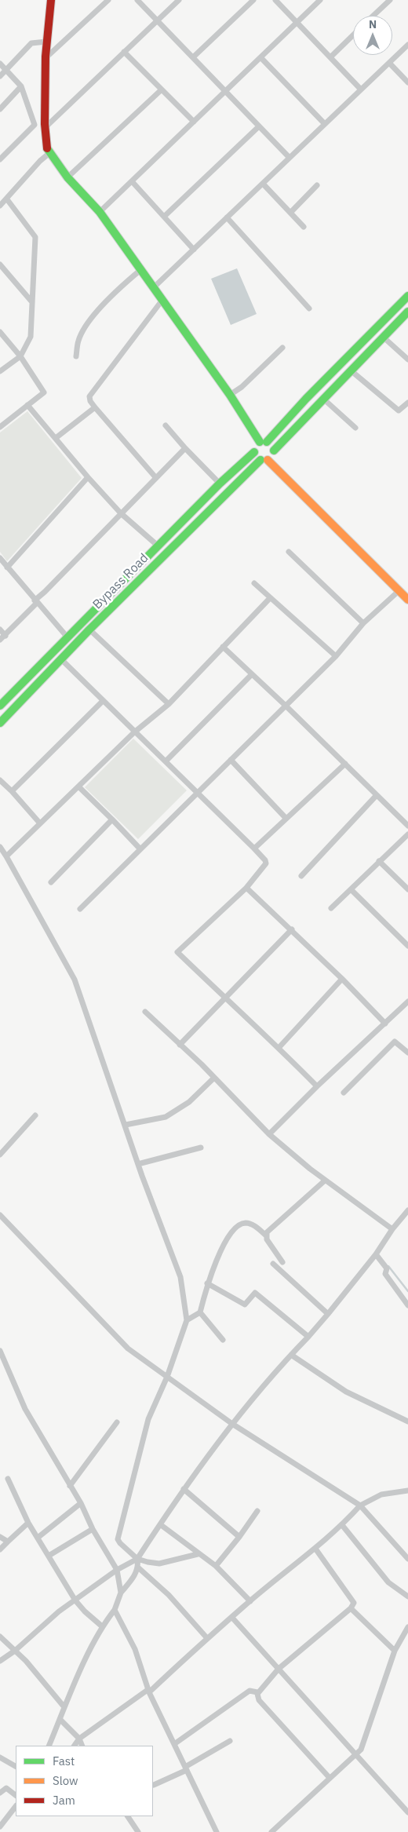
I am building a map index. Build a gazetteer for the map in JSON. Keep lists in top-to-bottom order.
{
  "streets": {
    "main road": ["Bypass Road"]
  },
  "legend": ["Fast", "Slow", "Jam"],
  "north": "top"
}
